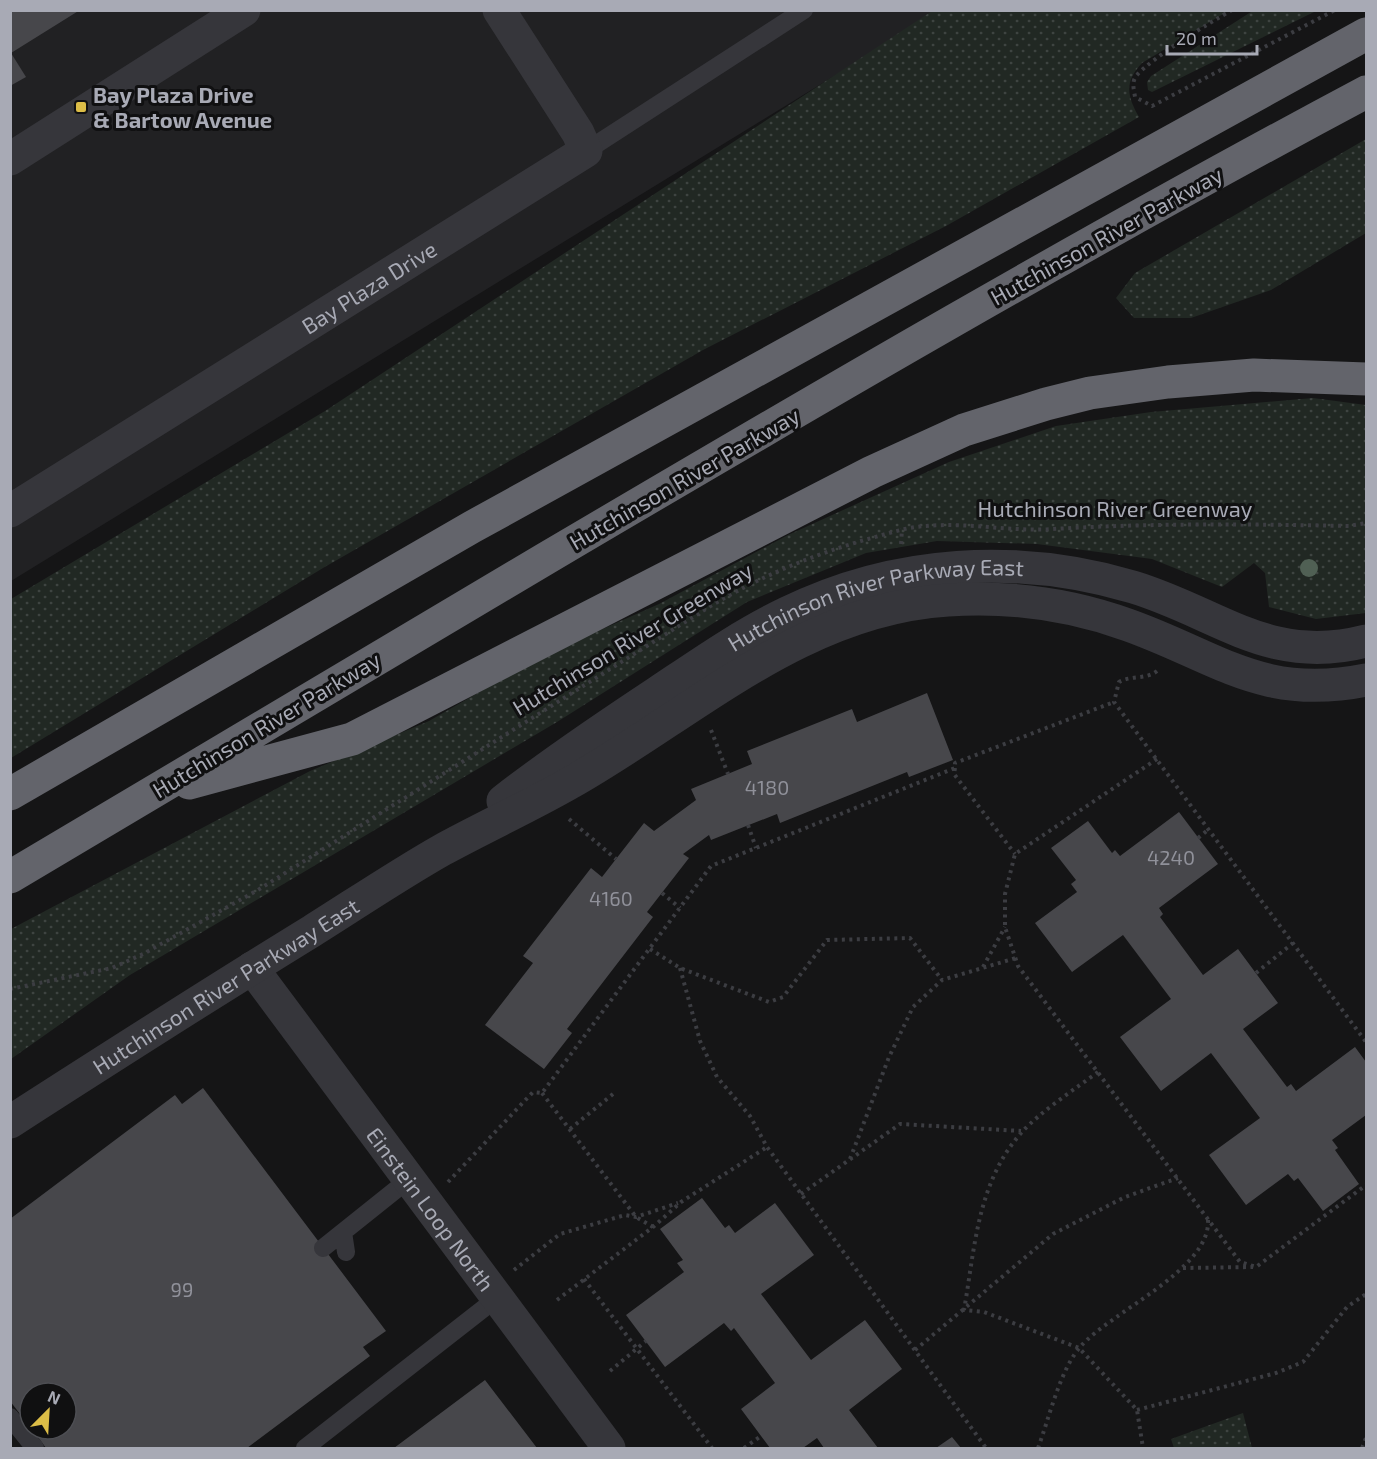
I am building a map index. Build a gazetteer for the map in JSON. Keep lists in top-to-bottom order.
{
  "streets": {
    "highway": ["Hutchinson River Parkway"],
    "street": ["Bay Plaza Drive", "Hutchinson River Parkway East", "Einstein Loop North"],
    "path": ["Hutchinson River Greenway"]
  },
  "crossings": [
    ["Hutchinson River Parkway East", "Einstein Loop North"]
  ],
  "places": {
    "transit": ["Bay Plaza Drive & Bartow Avenue"]
  },
  "house_numbers": [
    "4180",
    "4240",
    "4160",
    "99"
  ],
  "scale_bar": "20 m",
  "north": "top right"
}
